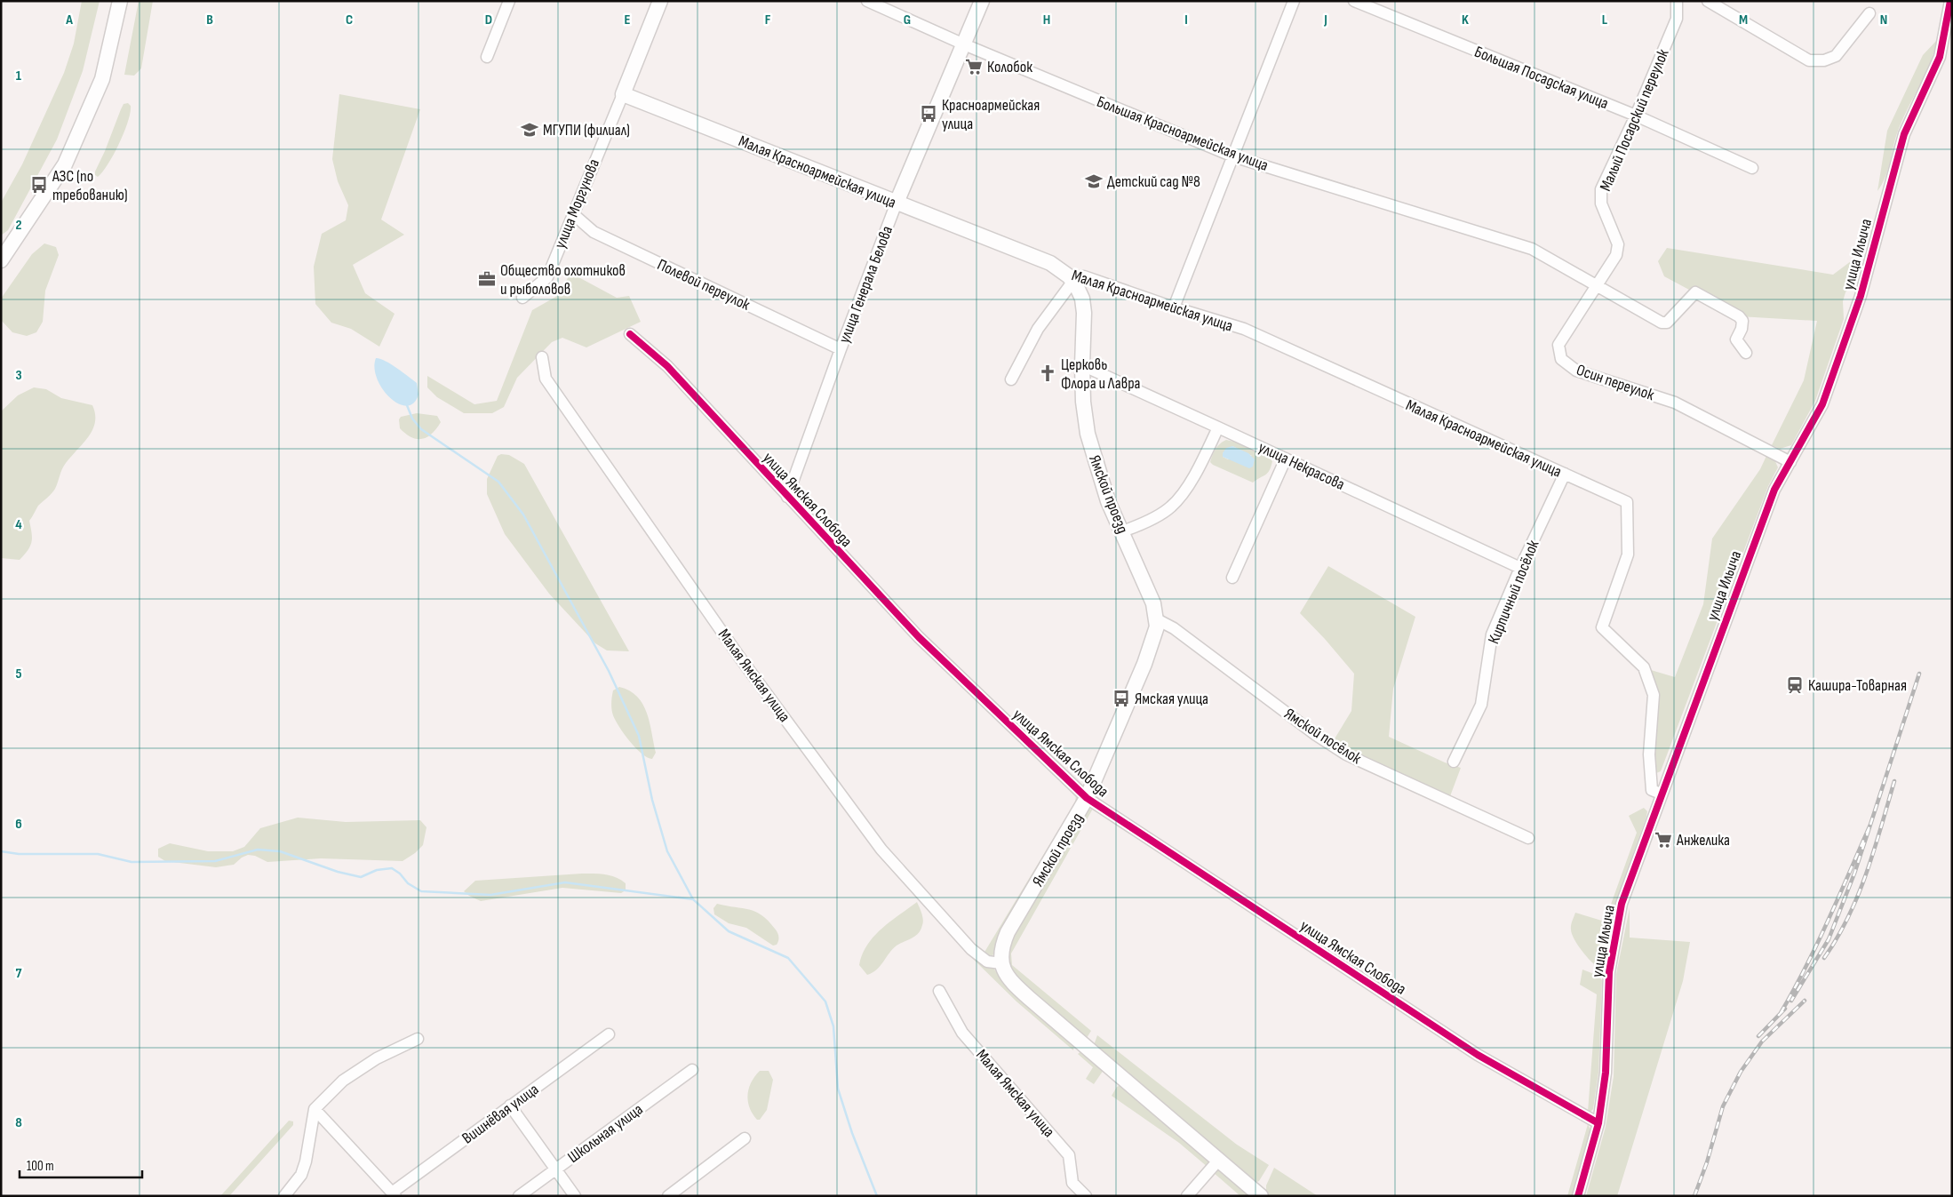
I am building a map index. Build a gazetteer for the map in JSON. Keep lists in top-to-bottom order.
{
  "streets": {
    "main road": [
      "Малая Красноармейская улица",
      "улица Моргунова",
      "улица Генерала Белова",
      "Ямской проезд"
    ],
    "street": [
      "Большая Посадская улица",
      "Малый Посадский переулок",
      "Большая Красноармейская улица",
      "улица Ильича",
      "Полевой переулок",
      "Осин переулок",
      "улица Некрасова",
      "улица Ямская Слобода",
      "Кирпичный посёлок",
      "Малая Ямская улица",
      "Ямской посёлок",
      "Вишнёвая улица",
      "Школьная улица"
    ]
  },
  "crossings": [
    ["Большая Посадская улица", "Малый Посадский переулок"],
    ["Малый Посадский переулок", "Большая Красноармейская улица"],
    ["Малый Посадский переулок", "Осин переулок"],
    ["Большая Красноармейская улица", "улица Генерала Белова"],
    ["Большая Красноармейская улица", "Осин переулок"],
    ["Малая Красноармейская улица", "улица Моргунова"],
    ["Малая Красноармейская улица", "улица Ильича"],
    ["Малая Красноармейская улица", "улица Генерала Белова"],
    ["Малая Красноармейская улица", "Ямской проезд"],
    ["Малая Красноармейская улица", "Кирпичный посёлок"],
    ["улица Моргунова", "Полевой переулок"],
    ["улица Ильича", "Осин переулок"],
    ["улица Ильича", "улица Ямская Слобода"],
    ["Полевой переулок", "улица Генерала Белова"],
    ["улица Генерала Белова", "улица Ямская Слобода"],
    ["улица Некрасова", "Ямской проезд"],
    ["улица Некрасова", "Кирпичный посёлок"],
    ["Ямской проезд", "улица Ямская Слобода"],
    ["Ямской проезд", "Малая Ямская улица"],
    ["Ямской проезд", "Ямской посёлок"]
  ],
  "places": {
    "supermarket": ["Колобок", "Анжелика"],
    "bus stop": ["Красноармейская улица", "АЗС (по требованию)", "Ямская улица"],
    "school or university": ["МГУПИ (филиал)", "Детский сад №8"],
    "office": ["Общество охотников и рыболовов"],
    "church": ["Церковь Флора и Лавра"],
    "station": ["Кашира-Товарная"]
  },
  "scale_bar": "100 m",
  "grid": {
    "columns": [
      "A",
      "B",
      "C",
      "D",
      "E",
      "F",
      "G",
      "H",
      "I",
      "J",
      "K",
      "L",
      "M",
      "N"
    ],
    "rows": [
      "1",
      "2",
      "3",
      "4",
      "5",
      "6",
      "7",
      "8"
    ]
  }
}
